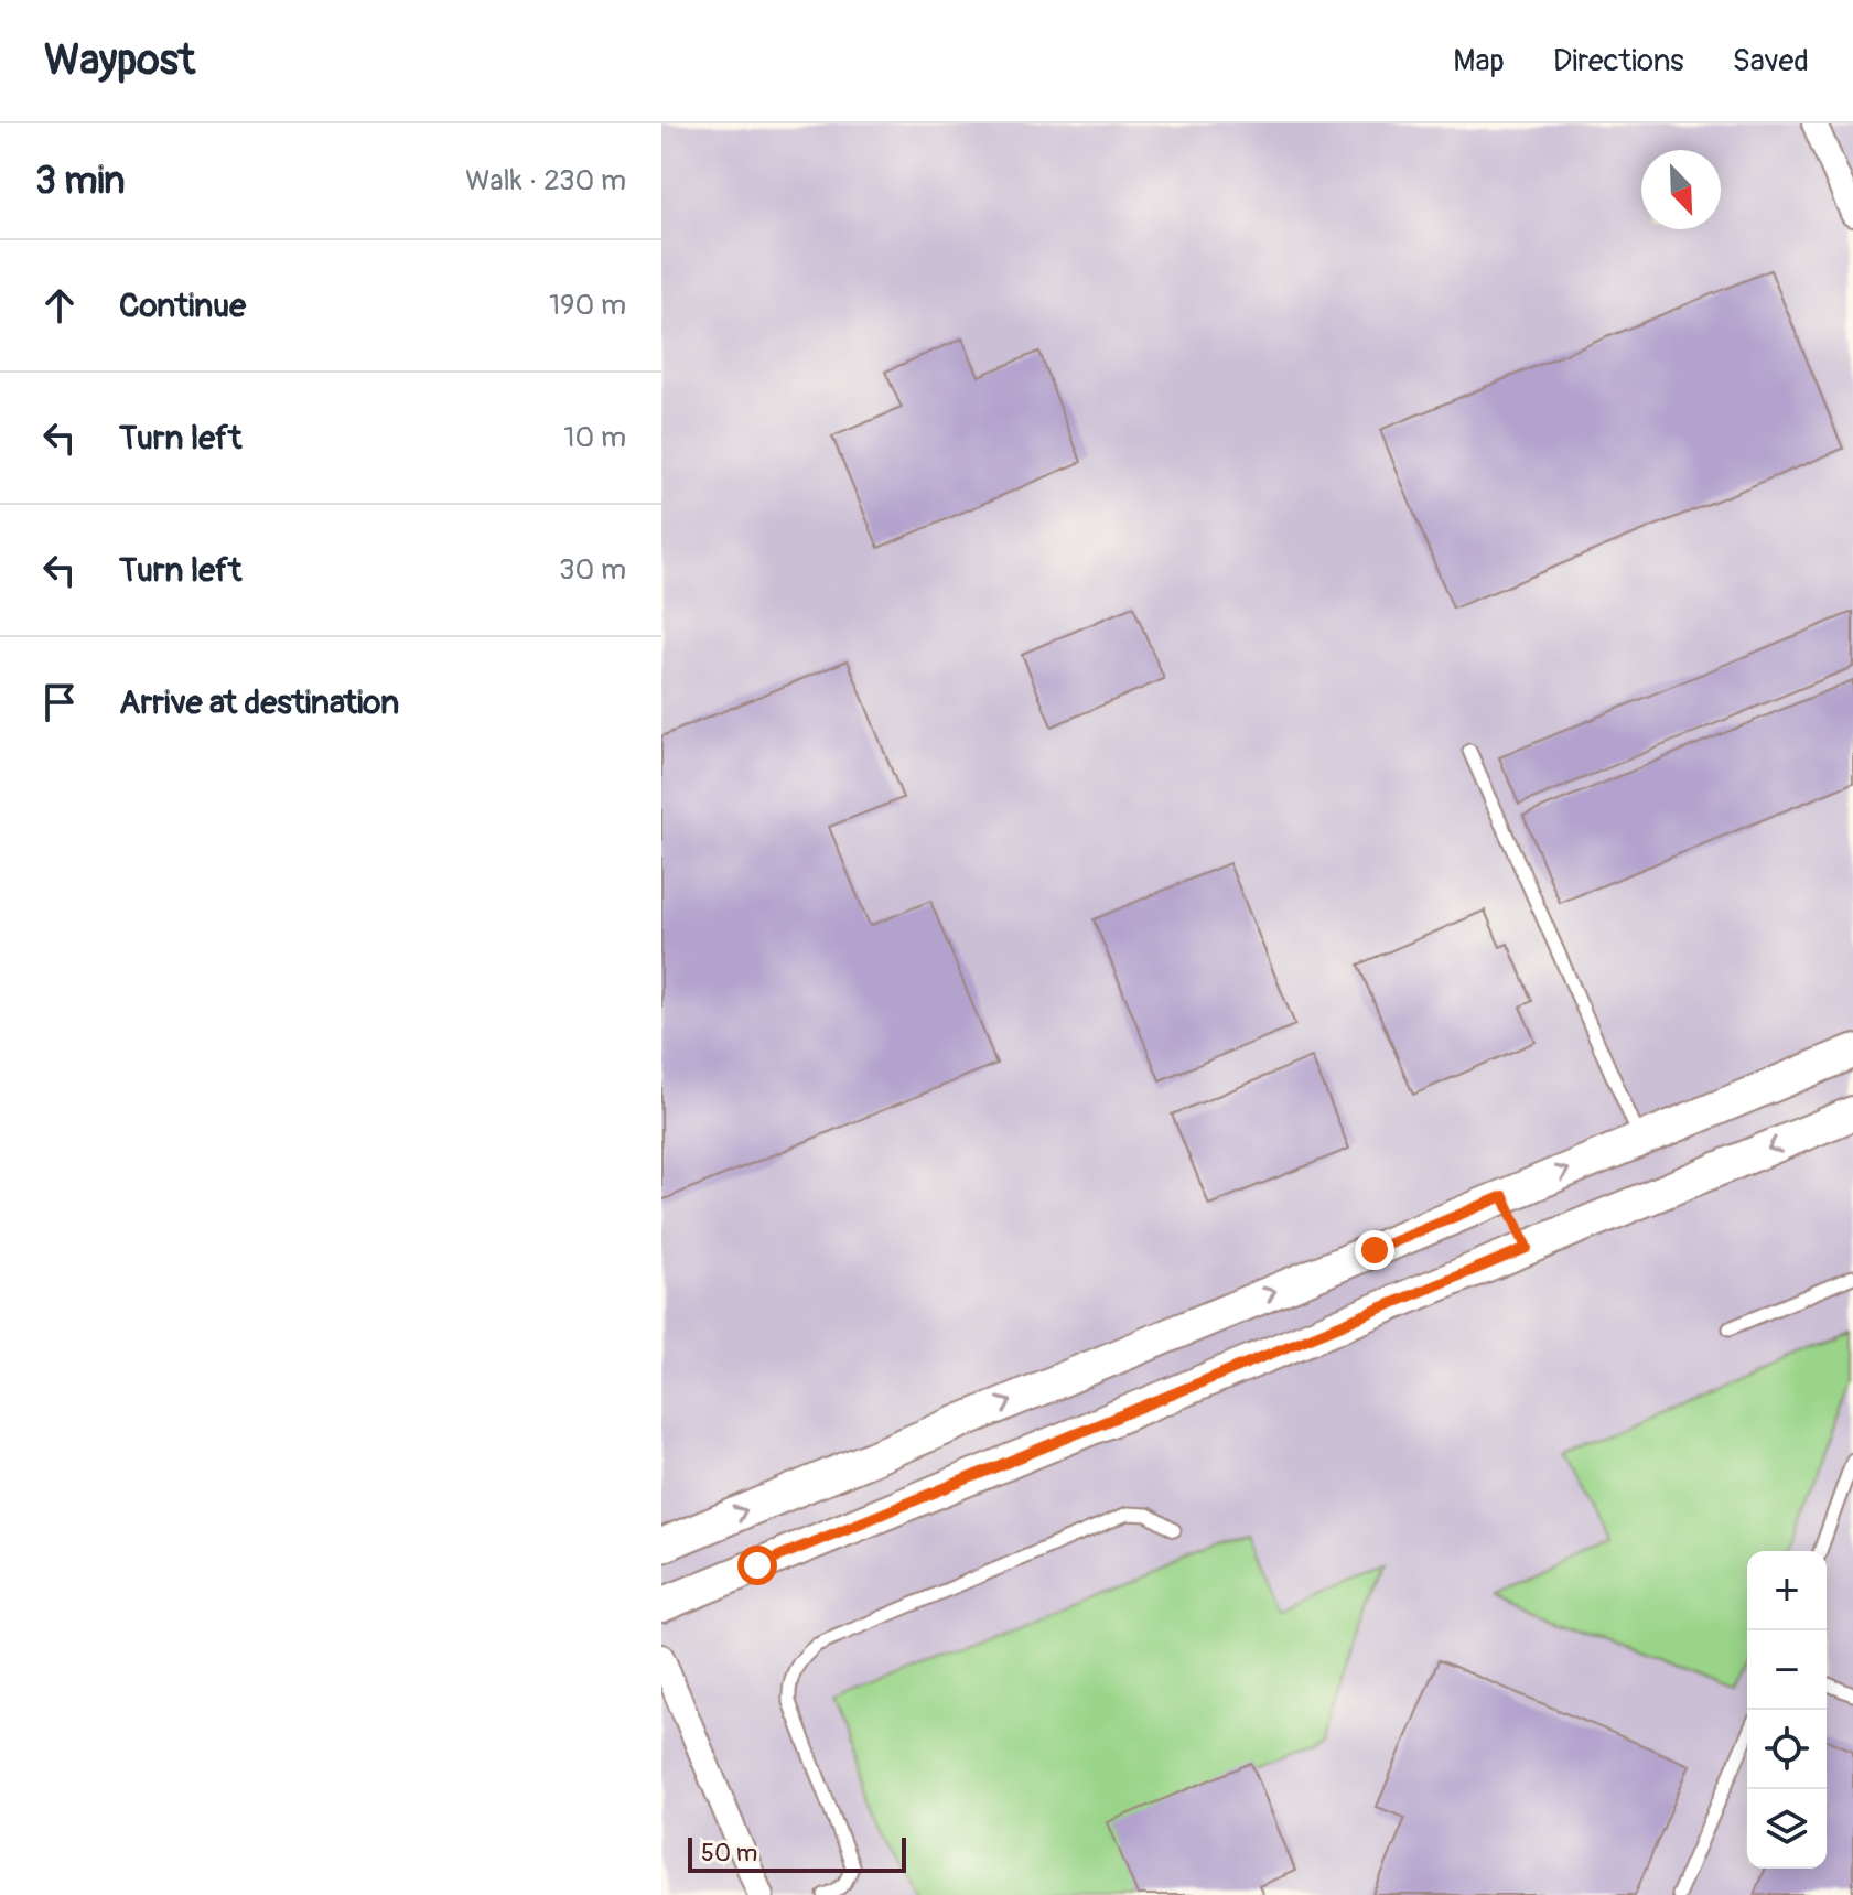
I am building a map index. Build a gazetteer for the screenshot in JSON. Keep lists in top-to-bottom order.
{
  "scale_bar": "50 m",
  "north": "bottom right",
  "page": {
    "header": "Waypost",
    "nav": ["Map", "Directions", "Saved"],
    "heading": ["3 min", "Walk · 230 m"],
    "list": [
      ["Continue", "190 m"],
      ["Turn left", "10 m"],
      ["Turn left", "30 m"],
      "Arrive at destination"
    ],
    "map_buttons": ["+", "−"],
    "scale": "50 m"
  }
}
